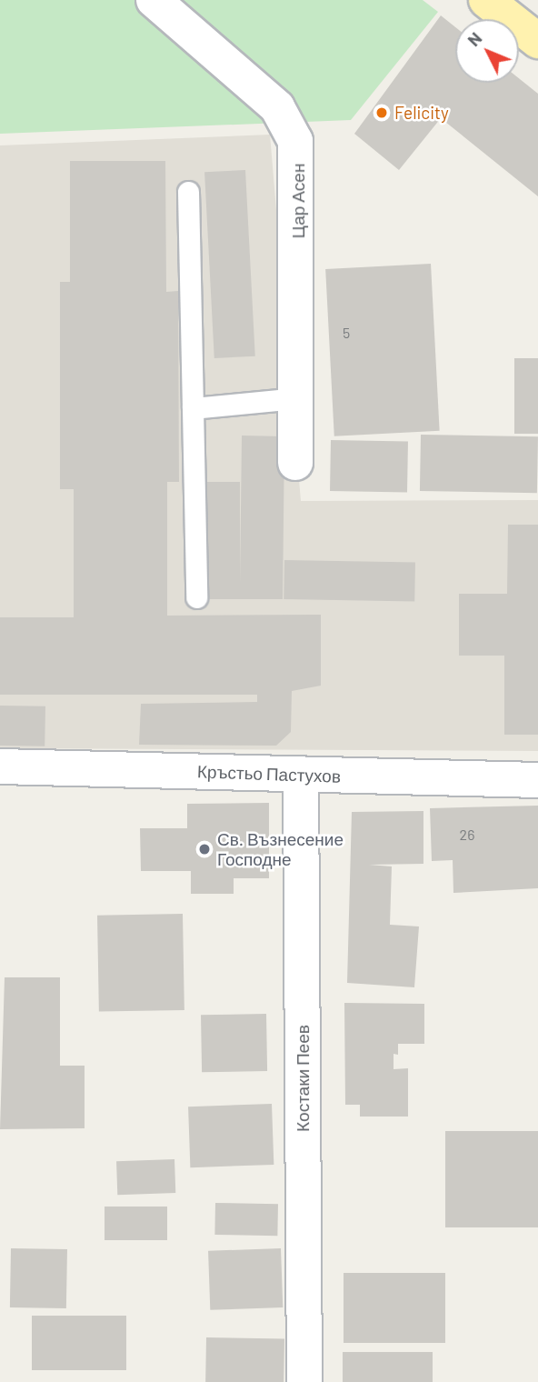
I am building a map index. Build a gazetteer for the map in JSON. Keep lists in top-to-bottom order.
{
  "streets": {
    "street": ["Цар Асен", "Кръстьо Пастухов", "Костаки Пеев"]
  },
  "crossings": [
    ["Кръстьо Пастухов", "Костаки Пеев"]
  ],
  "places": ["Felicity", "Св. Възнесение Господне"],
  "house_numbers": ["5", "26"],
  "north": "top left"
}
